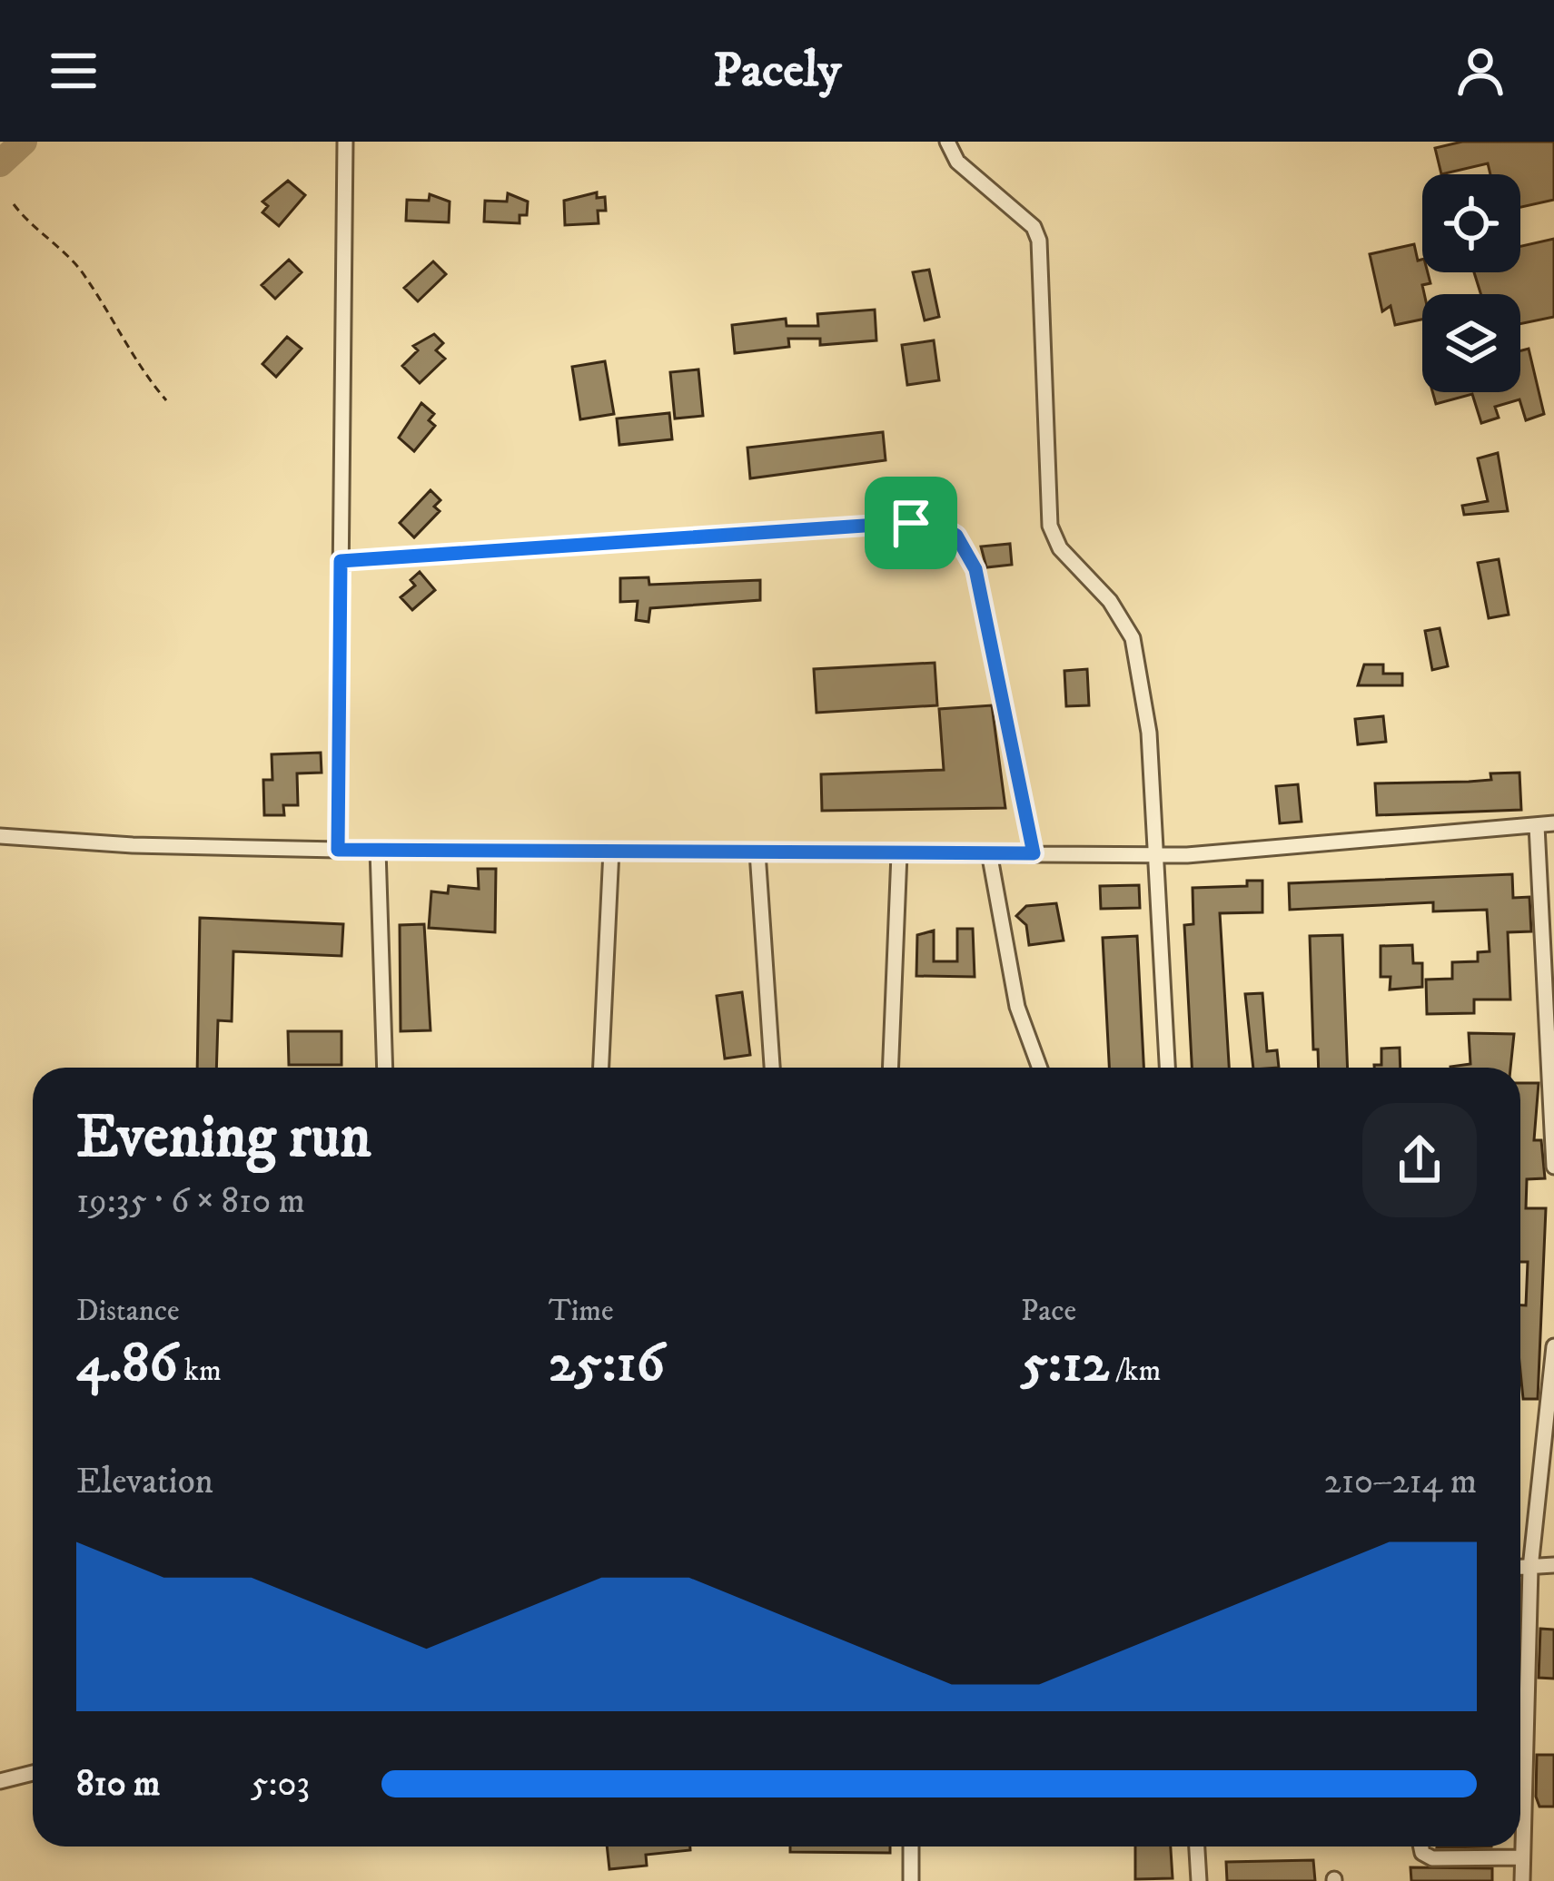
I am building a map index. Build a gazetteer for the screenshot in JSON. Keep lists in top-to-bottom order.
{
  "page": {
    "header": "Pacely",
    "heading": ["Evening run", "19:35 · 6 × 810 m"],
    "stats": [
      ["Distance", "4.86 km"],
      ["Time", "25:16"],
      ["Pace", "5:12 /km"]
    ],
    "chart": ["Elevation", "210–214 m"],
    "list": [
      {
        "name": "810 m",
        "note": "5:03"
      }
    ]
  }
}
